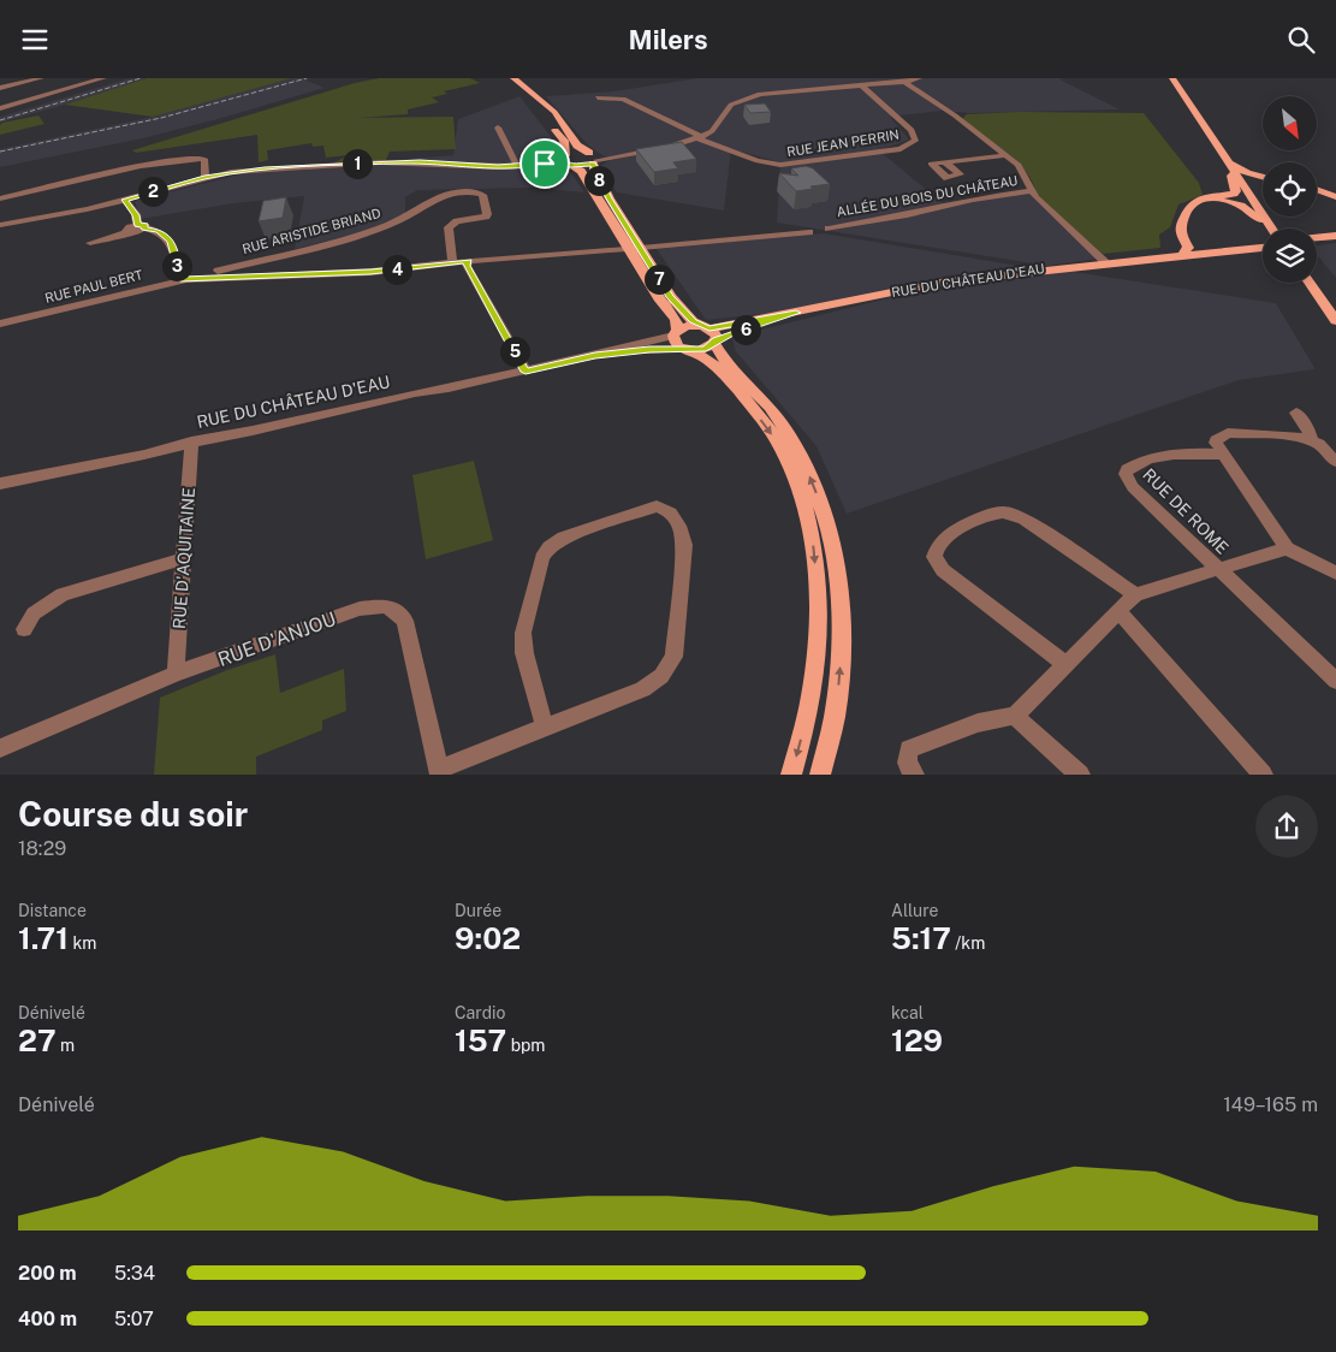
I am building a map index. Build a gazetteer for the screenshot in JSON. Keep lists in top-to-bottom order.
{
  "streets": {
    "main road": ["RUE DU CHÂTEAU D'EAU"],
    "street": [
      "RUE JEAN PERRIN",
      "ALLÉE DU BOIS DU CHÂTEAU",
      "RUE ARISTIDE BRIAND",
      "RUE PAUL BERT",
      "RUE DE ROME",
      "RUE D'AQUITAINE",
      "RUE D'ANJOU"
    ]
  },
  "crossings": [
    ["RUE ARISTIDE BRIAND", "RUE PAUL BERT"],
    ["RUE DU CHÂTEAU D'EAU", "RUE D'AQUITAINE"],
    ["RUE D'AQUITAINE", "RUE D'ANJOU"]
  ],
  "north": "bottom right",
  "page": {
    "header": "Milers",
    "pins": [
      "1",
      "8",
      "2",
      "3",
      "4",
      "7",
      "6",
      "5"
    ],
    "heading": ["Course du soir", "18:29"],
    "stats": [
      ["Distance", "1.71 km"],
      ["Durée", "9:02"],
      ["Allure", "5:17 /km"],
      ["Dénivelé", "27 m"],
      ["Cardio", "157 bpm"],
      ["kcal", "129"]
    ],
    "chart": ["Dénivelé", "149–165 m"],
    "list": [
      {
        "name": "200 m",
        "note": "5:34"
      },
      {
        "name": "400 m",
        "note": "5:07"
      }
    ]
  }
}
